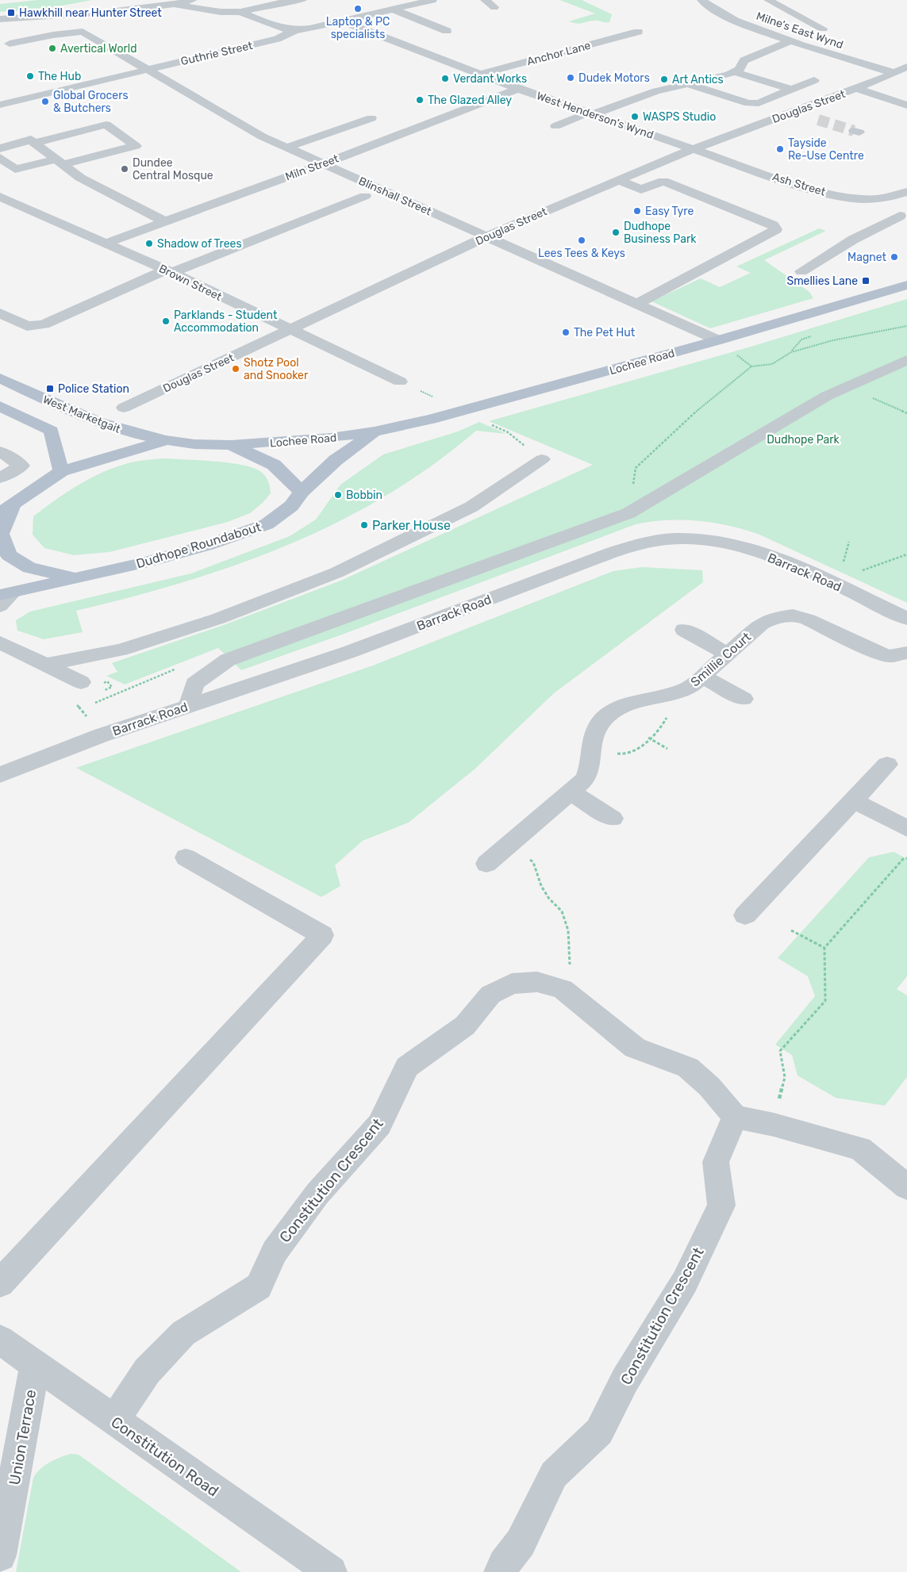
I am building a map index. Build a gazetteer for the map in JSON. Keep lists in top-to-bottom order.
{
  "streets": {
    "main road": ["Lochee Road", "West Marketgait", "Dudhope Roundabout"],
    "street": [
      "Milne's East Wynd",
      "Guthrie Street",
      "Anchor Lane",
      "Douglas Street",
      "West Henderson's Wynd",
      "Miln Street",
      "Ash Street",
      "Blinshall Street",
      "Brown Street",
      "Barrack Road",
      "Smillie Court",
      "Constitution Crescent",
      "Union Terrace",
      "Constitution Road"
    ]
  },
  "crossings": [
    ["Milne's East Wynd", "Douglas Street"],
    ["Guthrie Street", "West Henderson's Wynd"],
    ["Guthrie Street", "Blinshall Street"],
    ["Anchor Lane", "West Henderson's Wynd"],
    ["Douglas Street", "West Henderson's Wynd"],
    ["Douglas Street", "Ash Street"],
    ["Douglas Street", "Blinshall Street"],
    ["Douglas Street", "Brown Street"],
    ["West Henderson's Wynd", "Miln Street"],
    ["West Henderson's Wynd", "Ash Street"],
    ["Miln Street", "Blinshall Street"],
    ["Miln Street", "Brown Street"],
    ["Blinshall Street", "Lochee Road"],
    ["Lochee Road", "Dudhope Roundabout"],
    ["West Marketgait", "Dudhope Roundabout"],
    ["Constitution Crescent", "Constitution Road"],
    ["Union Terrace", "Constitution Road"]
  ],
  "parks": ["Dudhope Park"],
  "places": {
    "other": [
      "Laptop & PC specialists",
      "Avertical World",
      "The Hub",
      "Dudek Motors",
      "Verdant Works",
      "Art Antics",
      "The Glazed Alley",
      "Global Grocers & Butchers",
      "WASPS Studio",
      "Tayside Re-Use Centre",
      "Dundee Central Mosque",
      "Easy Tyre",
      "Dudhope Business Park",
      "Lees Tees & Keys",
      "Shadow of Trees",
      "Magnet",
      "Parklands - Student Accommodation",
      "The Pet Hut",
      "Shotz Pool and Snooker",
      "Bobbin",
      "Parker House"
    ],
    "transit": ["Hawkhill near Hunter Street", "Smellies Lane", "Police Station"]
  }
}
